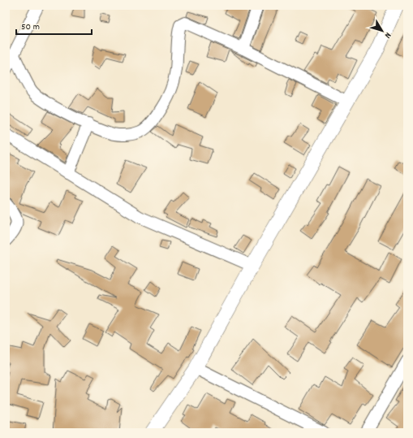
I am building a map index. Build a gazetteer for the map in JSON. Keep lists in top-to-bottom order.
{
  "scale_bar": "50 m",
  "north": "bottom right"
}
